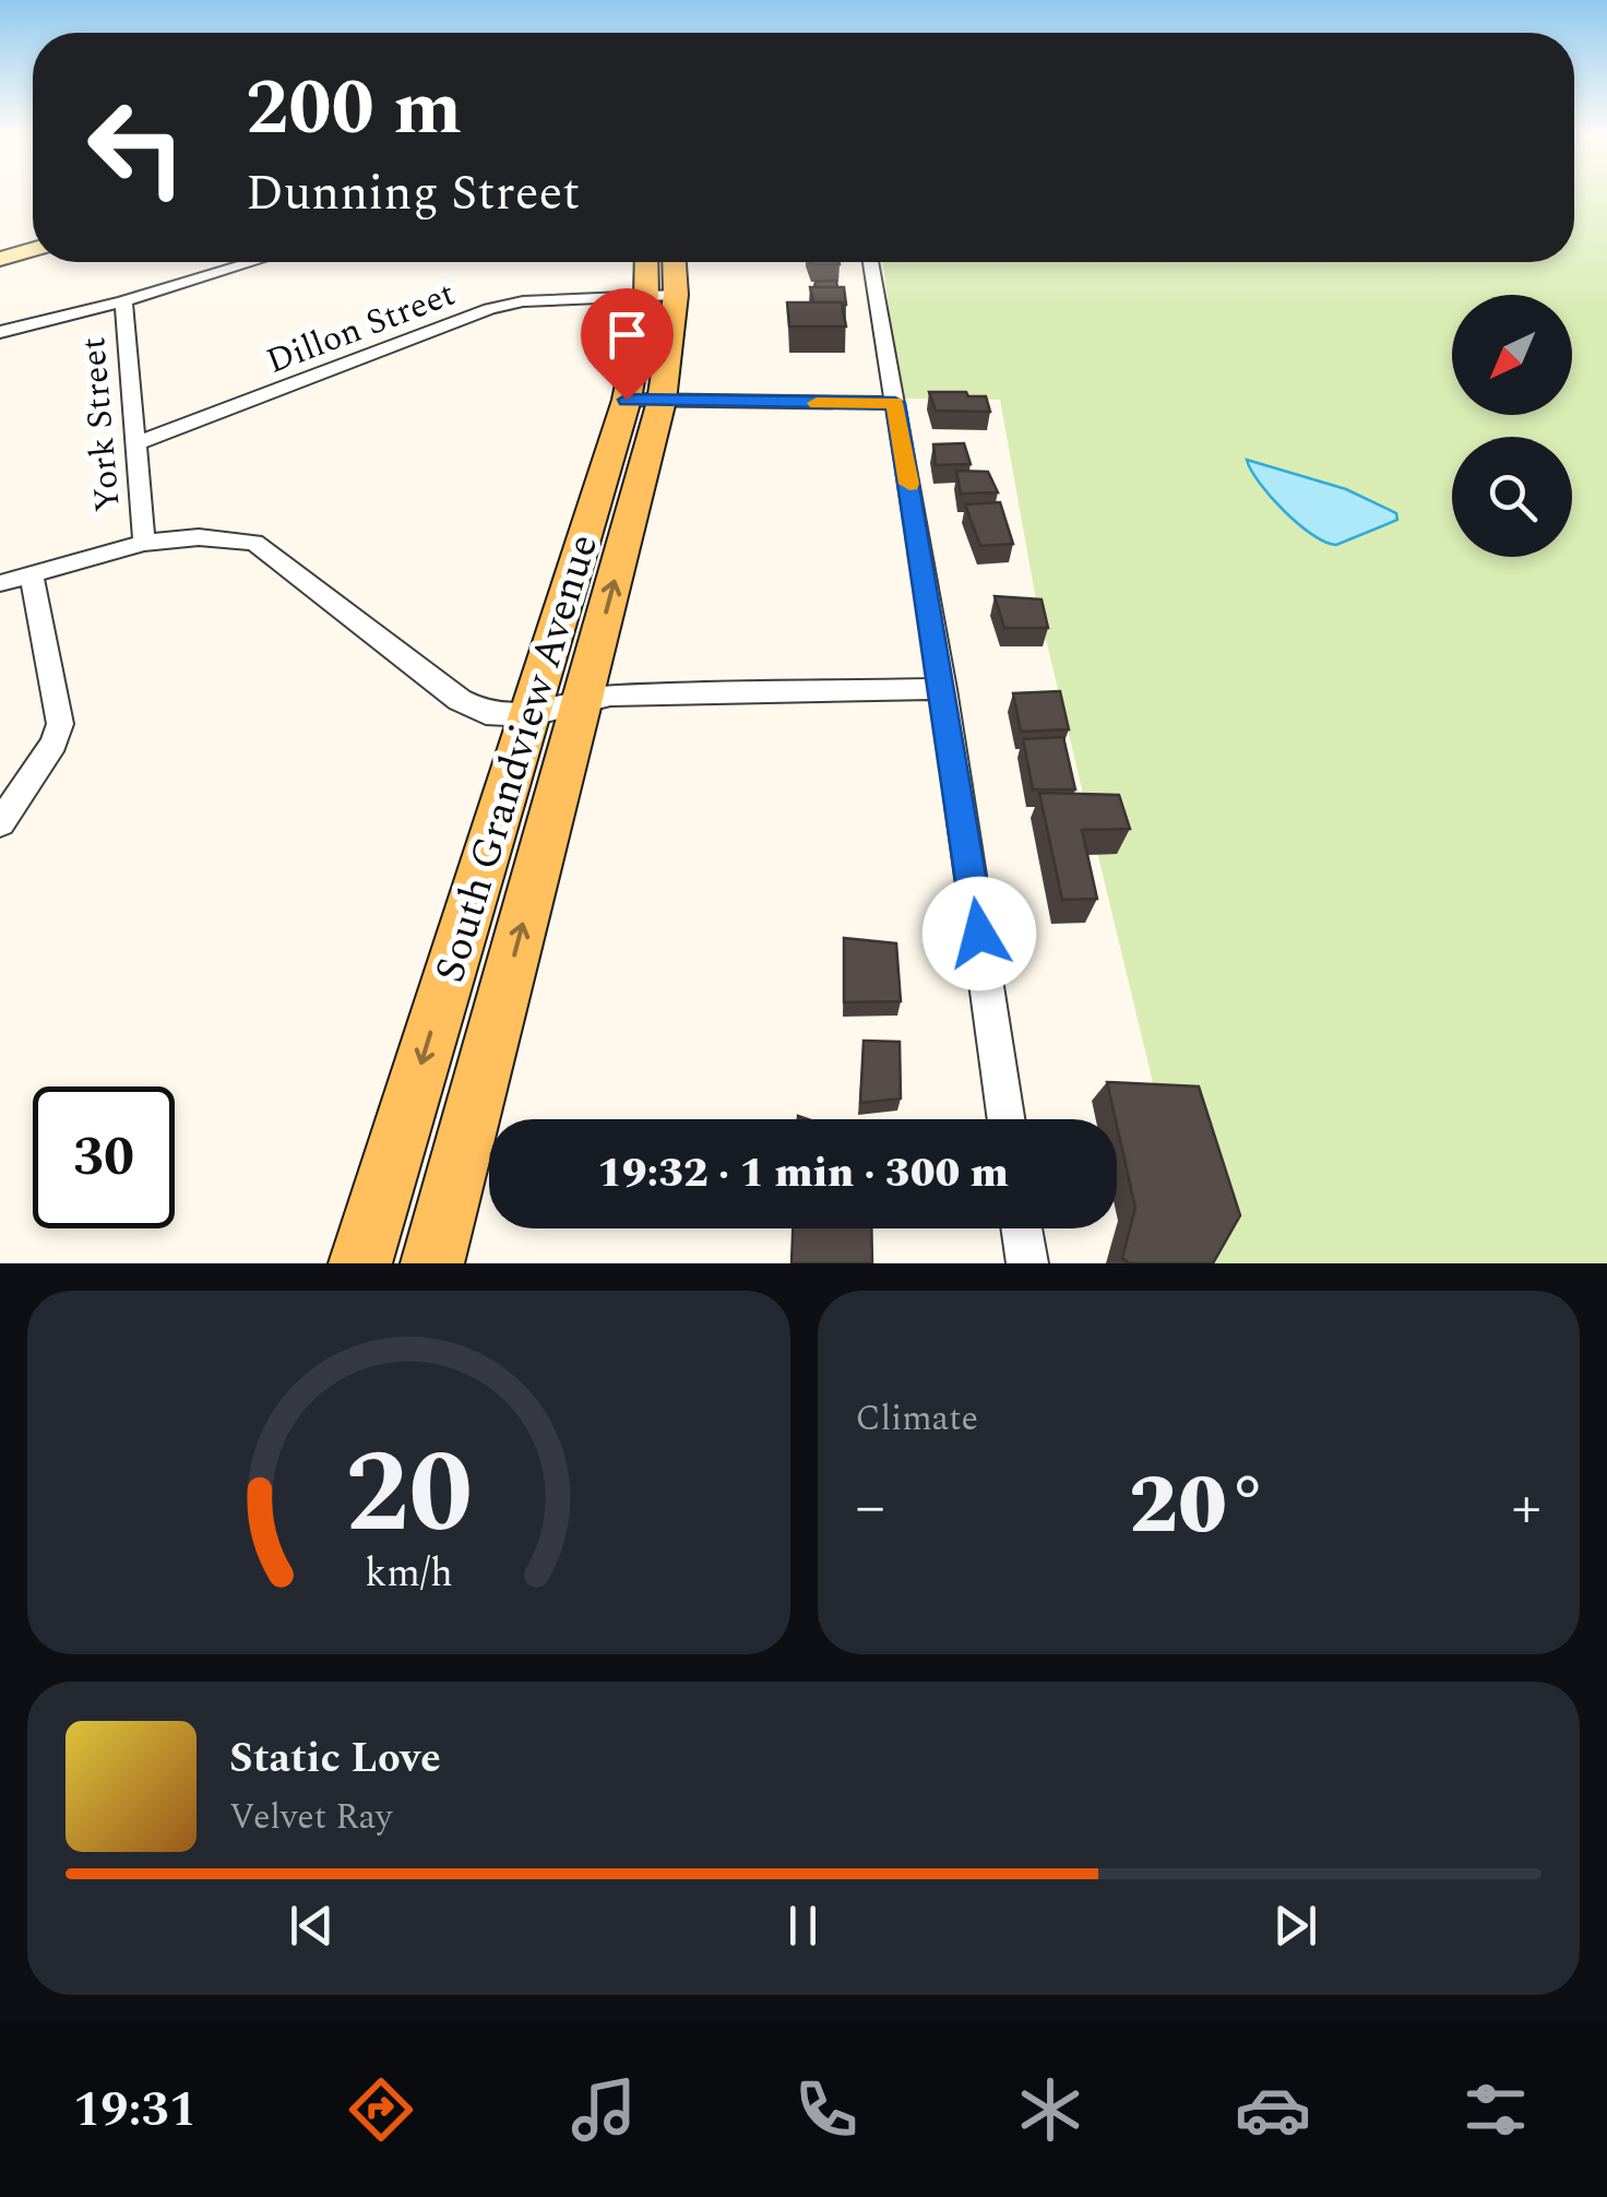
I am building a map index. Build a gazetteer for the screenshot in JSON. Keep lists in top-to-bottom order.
{
  "streets": {
    "main road": ["South Grandview Avenue"],
    "street": ["Dillon Street", "York Street"]
  },
  "crossings": [
    ["Dillon Street", "York Street"],
    ["Dillon Street", "South Grandview Avenue"]
  ],
  "north": "bottom left",
  "page": {
    "turn": ["200 m", "Dunning Street"],
    "limit": "30",
    "trip": "19:32 · 1 min · 300 m",
    "tile": "Climate",
    "heat": ["−", "20°", "+"],
    "song": ["Static Love", "Velvet Ray"],
    "tabs": "19:31",
    "gauge": ["20", "km/h"]
  }
}
